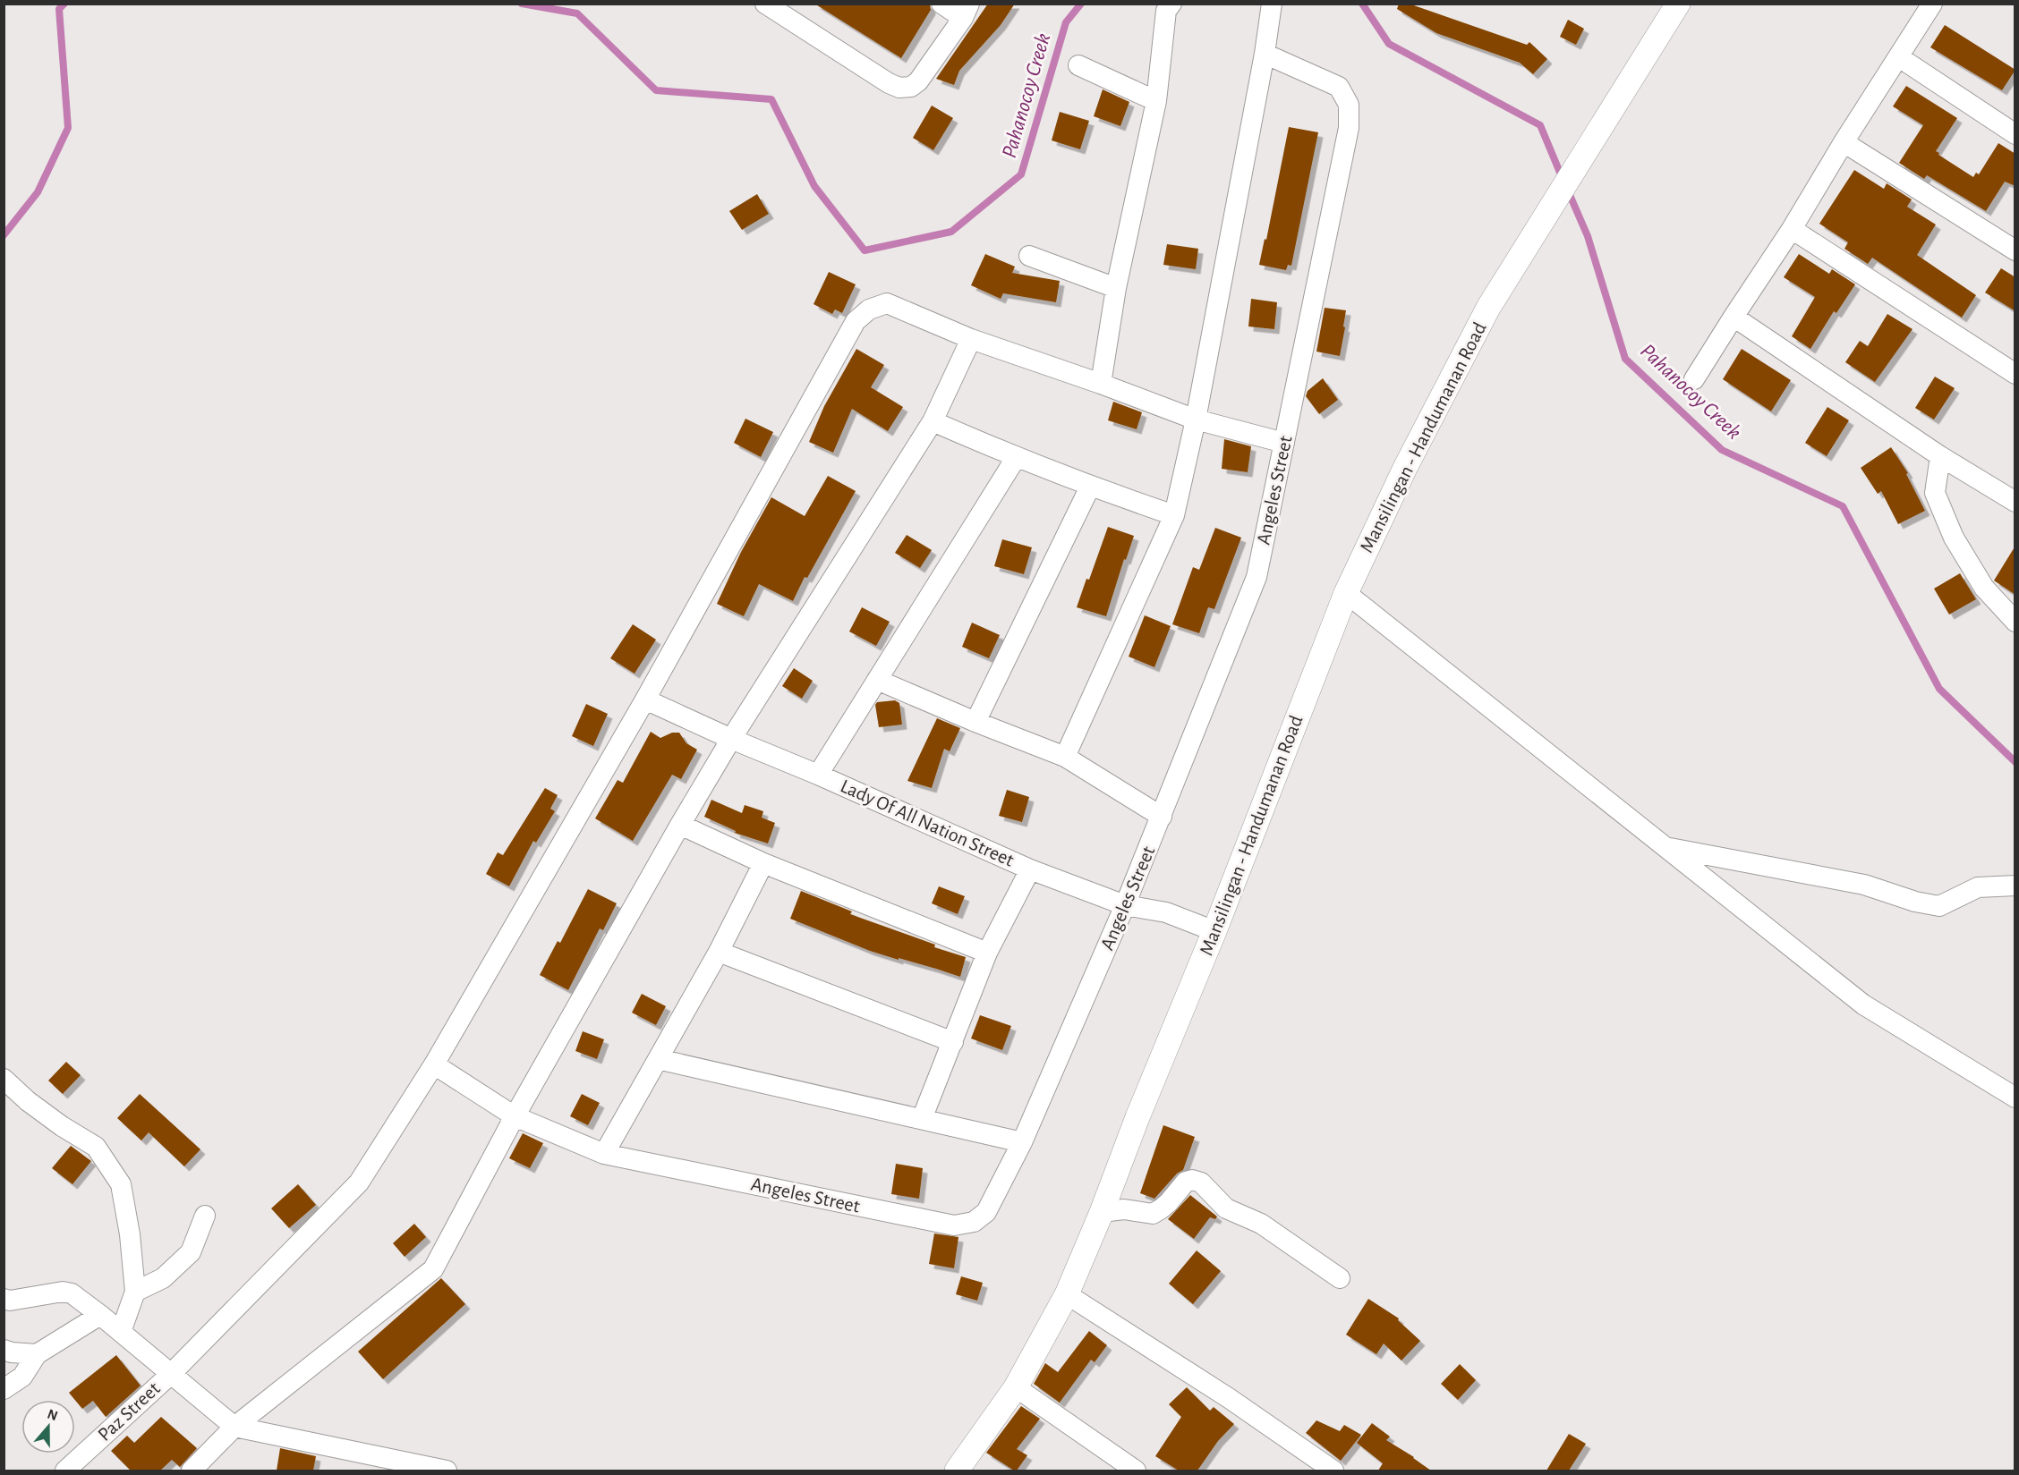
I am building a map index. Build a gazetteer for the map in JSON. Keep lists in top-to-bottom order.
{
  "streets": {
    "street": [
      "Mansilingan - Handumanan Road",
      "Angeles Street",
      "Lady Of All Nation Street",
      "Paz Street"
    ]
  },
  "crossings": [
    ["Mansilingan - Handumanan Road", "Lady Of All Nation Street"],
    ["Angeles Street", "Lady Of All Nation Street"],
    ["Angeles Street", "Paz Street"],
    ["Lady Of All Nation Street", "Paz Street"]
  ],
  "water": ["Pahanocoy Creek"],
  "north": "top"
}
